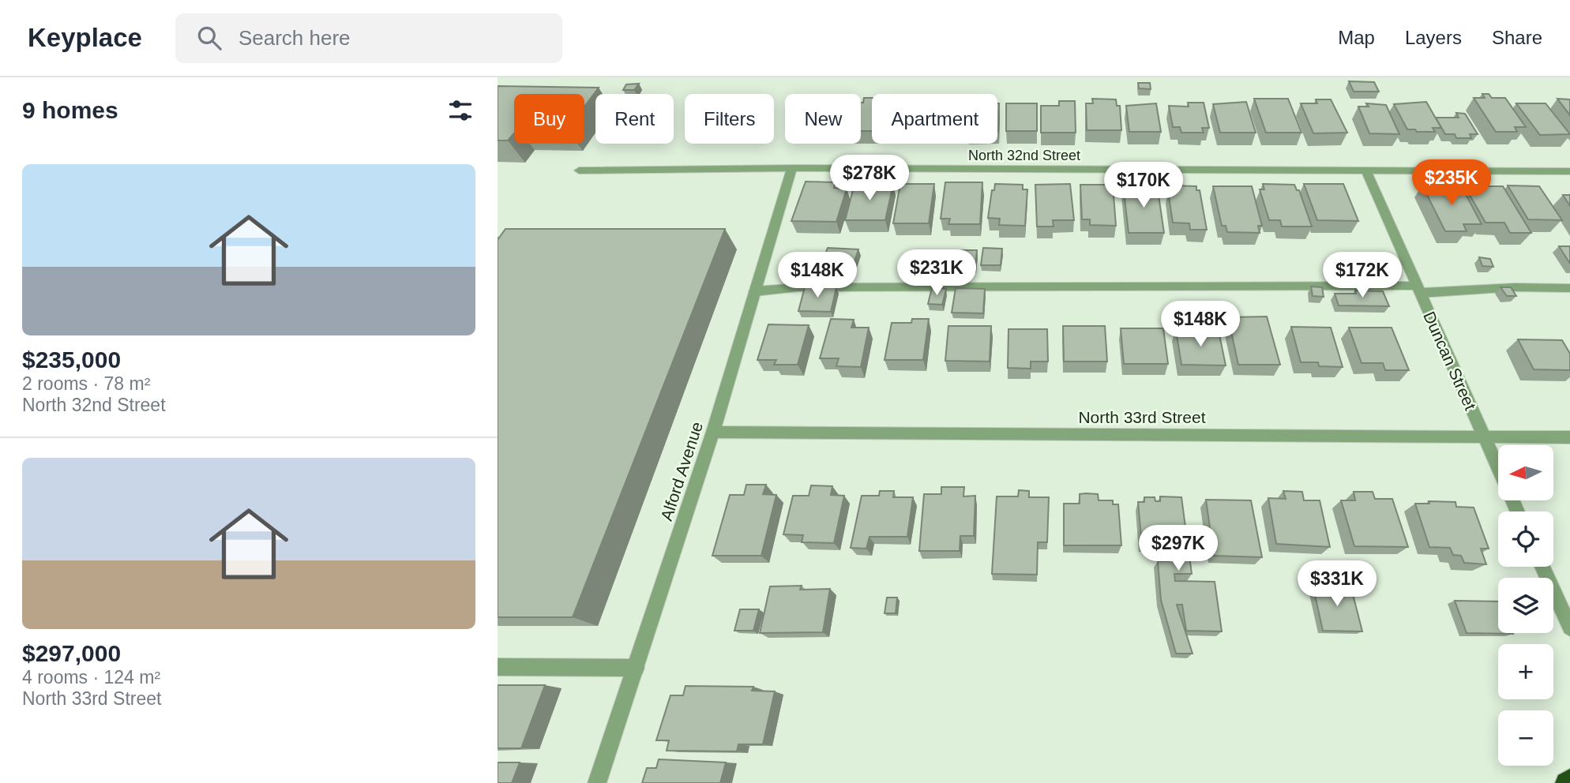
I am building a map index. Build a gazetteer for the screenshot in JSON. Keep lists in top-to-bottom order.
{
  "streets": {
    "street": [
      "North 32nd Street",
      "Duncan Street",
      "North 33rd Street",
      "Alford Avenue"
    ]
  },
  "crossings": [
    ["North 32nd Street", "Duncan Street"],
    ["North 32nd Street", "Alford Avenue"],
    ["Duncan Street", "North 33rd Street"],
    ["North 33rd Street", "Alford Avenue"]
  ],
  "north": "left",
  "page": {
    "header": "Keyplace",
    "search": "Search here",
    "nav": ["Map", "Layers", "Share"],
    "heading": "9 homes",
    "chip": [
      "Buy",
      "Rent",
      "Filters",
      "New",
      "Apartment"
    ],
    "list": [
      {
        "name": "$235,000",
        "note": "2 rooms · 78 m² · North 32nd Street"
      },
      {
        "name": "$297,000",
        "note": "4 rooms · 124 m² · North 33rd Street"
      }
    ],
    "price": [
      "$278K",
      "$235K",
      "$170K",
      "$231K",
      "$148K",
      "$172K",
      "$148K",
      "$297K",
      "$331K"
    ],
    "map_buttons": ["+", "−"]
  }
}
